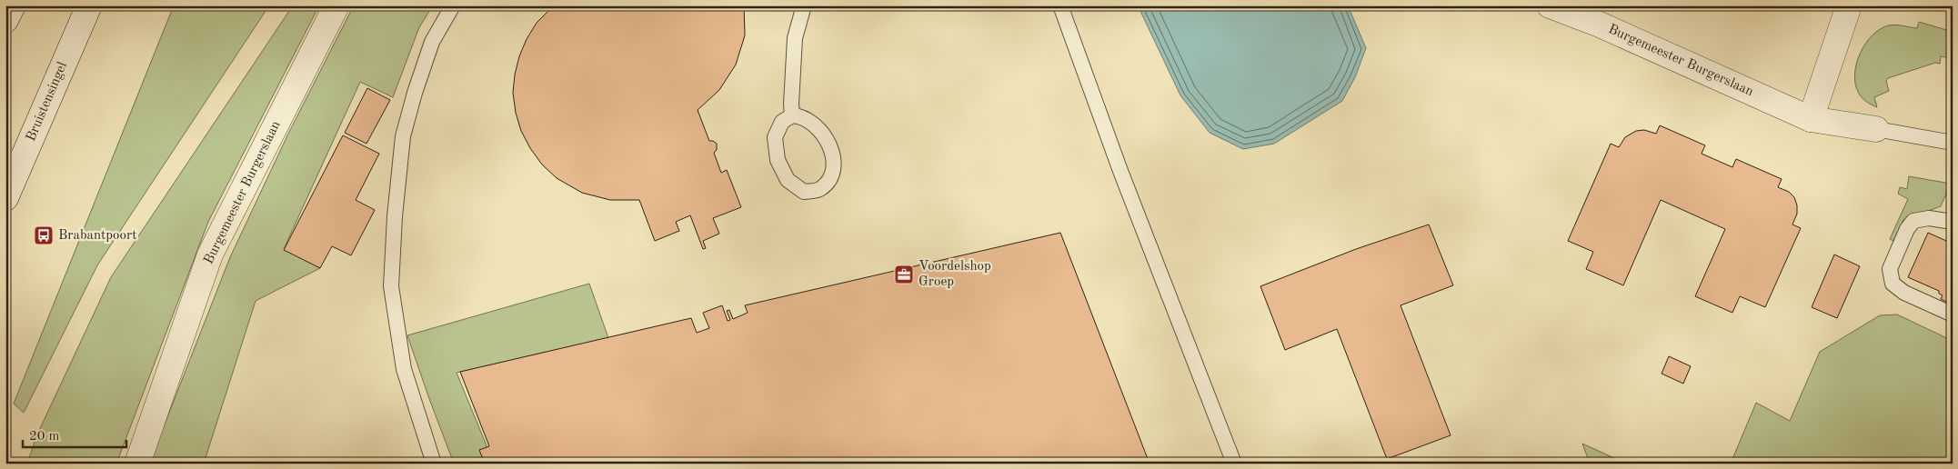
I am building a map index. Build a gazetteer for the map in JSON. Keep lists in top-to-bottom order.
{
  "streets": {
    "street": ["Burgemeester Burgerslaan", "Bruistensingel"]
  },
  "places": {
    "bus stop": ["Brabantpoort"],
    "office": ["Voordelshop Groep"]
  },
  "scale_bar": "20 m"
}
